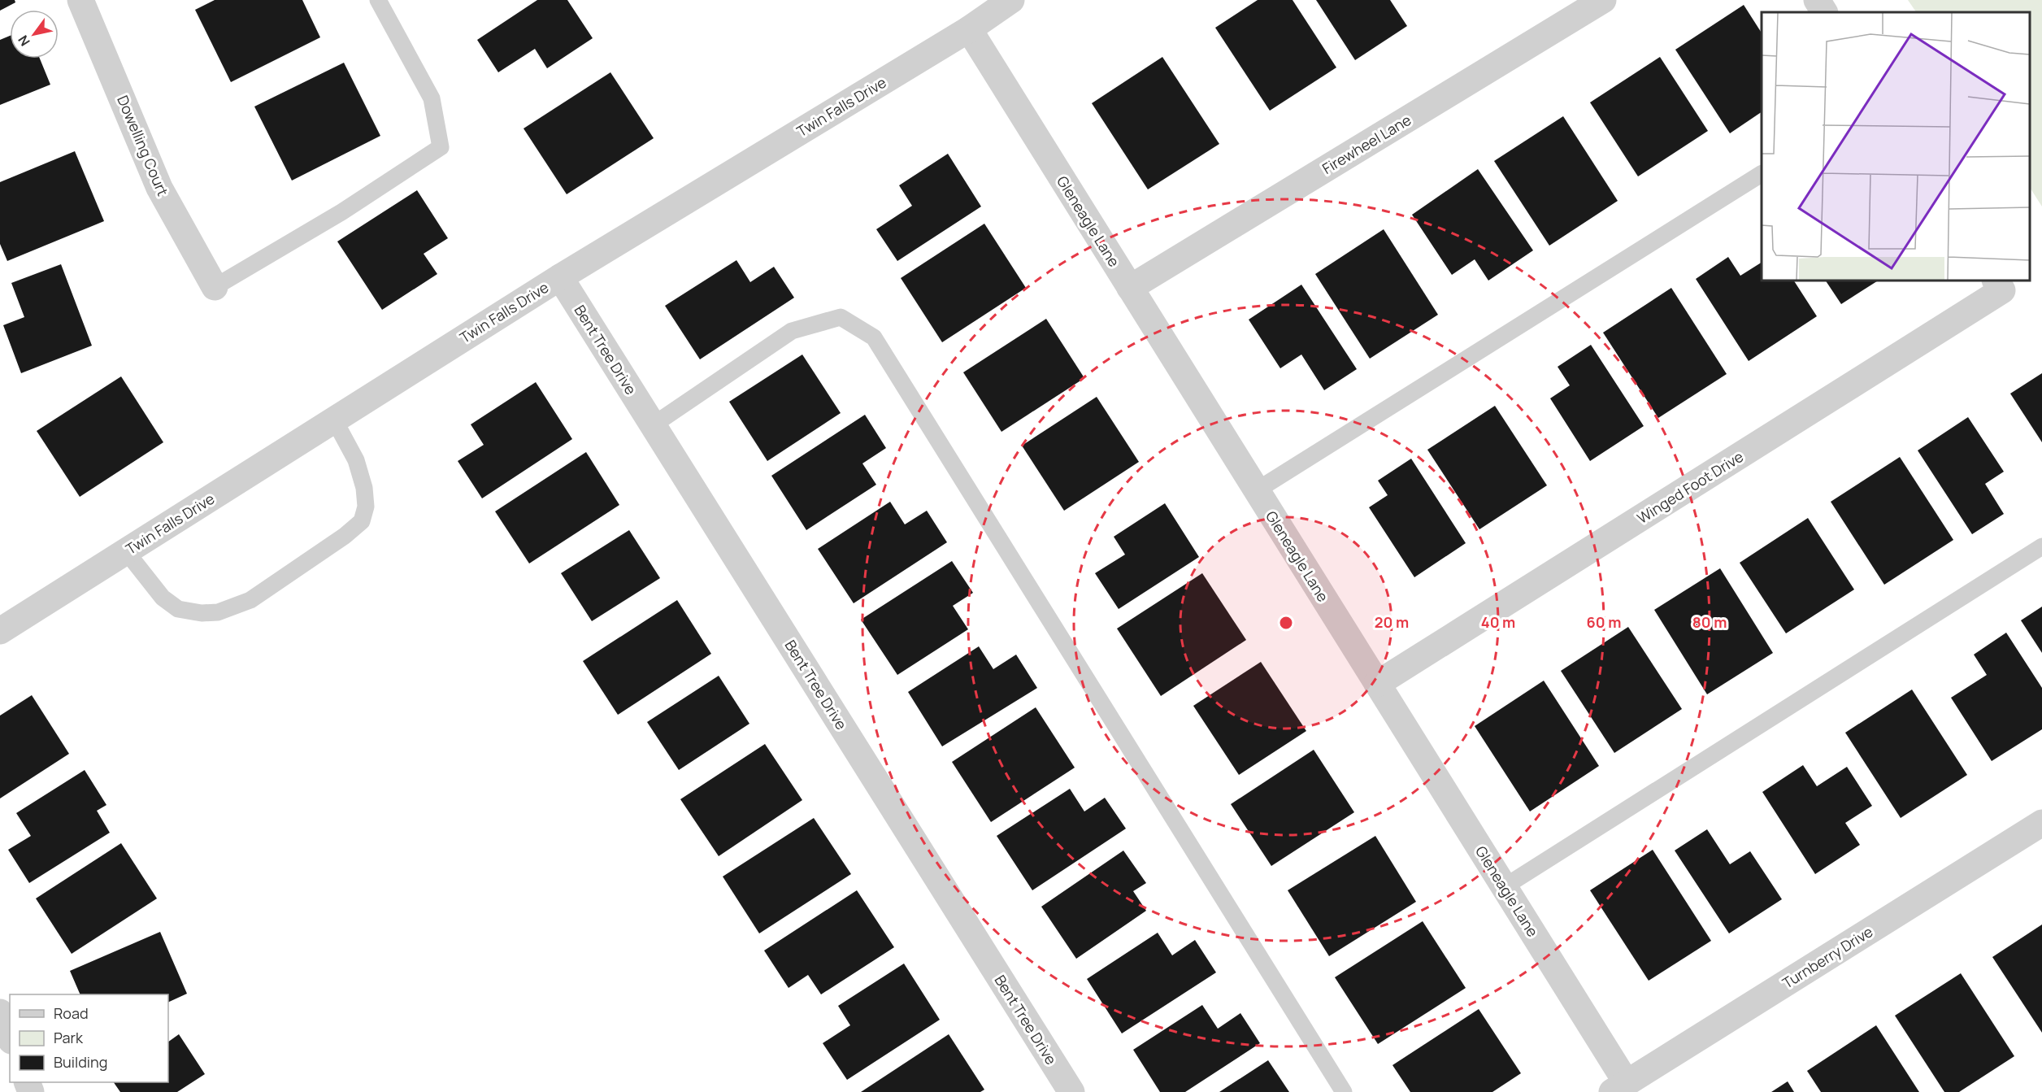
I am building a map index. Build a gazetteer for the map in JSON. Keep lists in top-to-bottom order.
{
  "streets": {
    "street": [
      "Twin Falls Drive",
      "Firewheel Lane",
      "Dowelling Court",
      "Gleneagle Lane",
      "Bent Tree Drive",
      "Winged Foot Drive",
      "Turnberry Drive"
    ]
  },
  "crossings": [
    ["Twin Falls Drive", "Gleneagle Lane"],
    ["Twin Falls Drive", "Bent Tree Drive"],
    ["Firewheel Lane", "Gleneagle Lane"],
    ["Gleneagle Lane", "Winged Foot Drive"],
    ["Gleneagle Lane", "Turnberry Drive"]
  ],
  "legend": ["Road", "Park", "Building"],
  "north": "bottom left",
  "rings": [
    "20 m",
    "40 m",
    "60 m",
    "80 m"
  ]
}
